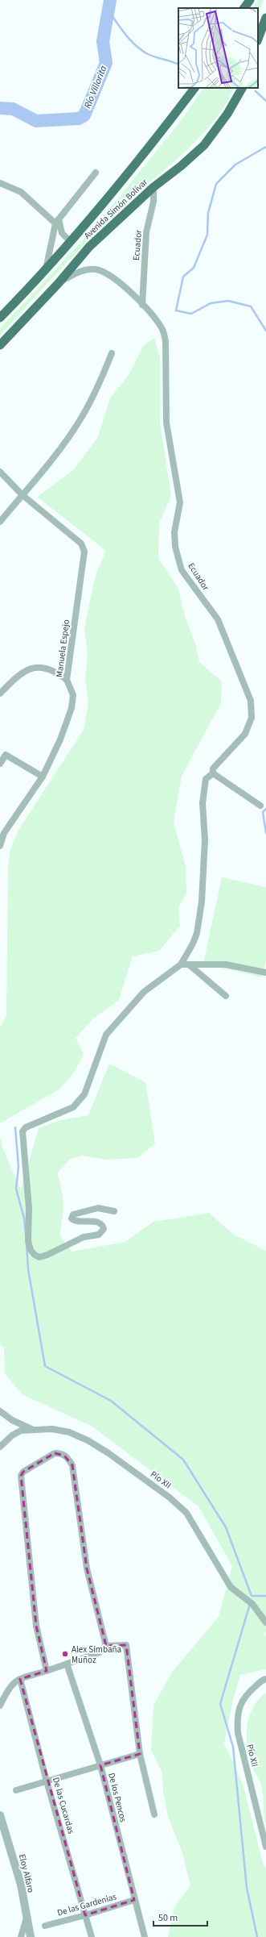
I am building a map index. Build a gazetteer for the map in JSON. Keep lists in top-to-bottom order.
{
  "streets": {
    "highway": ["Avenida Simón Bolívar"],
    "street": [
      "Ecuador",
      "Manuela Espejo",
      "Pío XII",
      "De los Pencos",
      "De las Cucardas",
      "Eloy Alfaro",
      "De las Gardenias"
    ]
  },
  "crossings": [
    ["Avenida Simón Bolívar", "Ecuador"],
    ["De los Pencos", "De las Gardenias"],
    ["De las Cucardas", "De las Gardenias"]
  ],
  "water": ["Río Villorita"],
  "places": ["Alex Simbaña Muñoz"],
  "scale_bar": "50 m"
}
